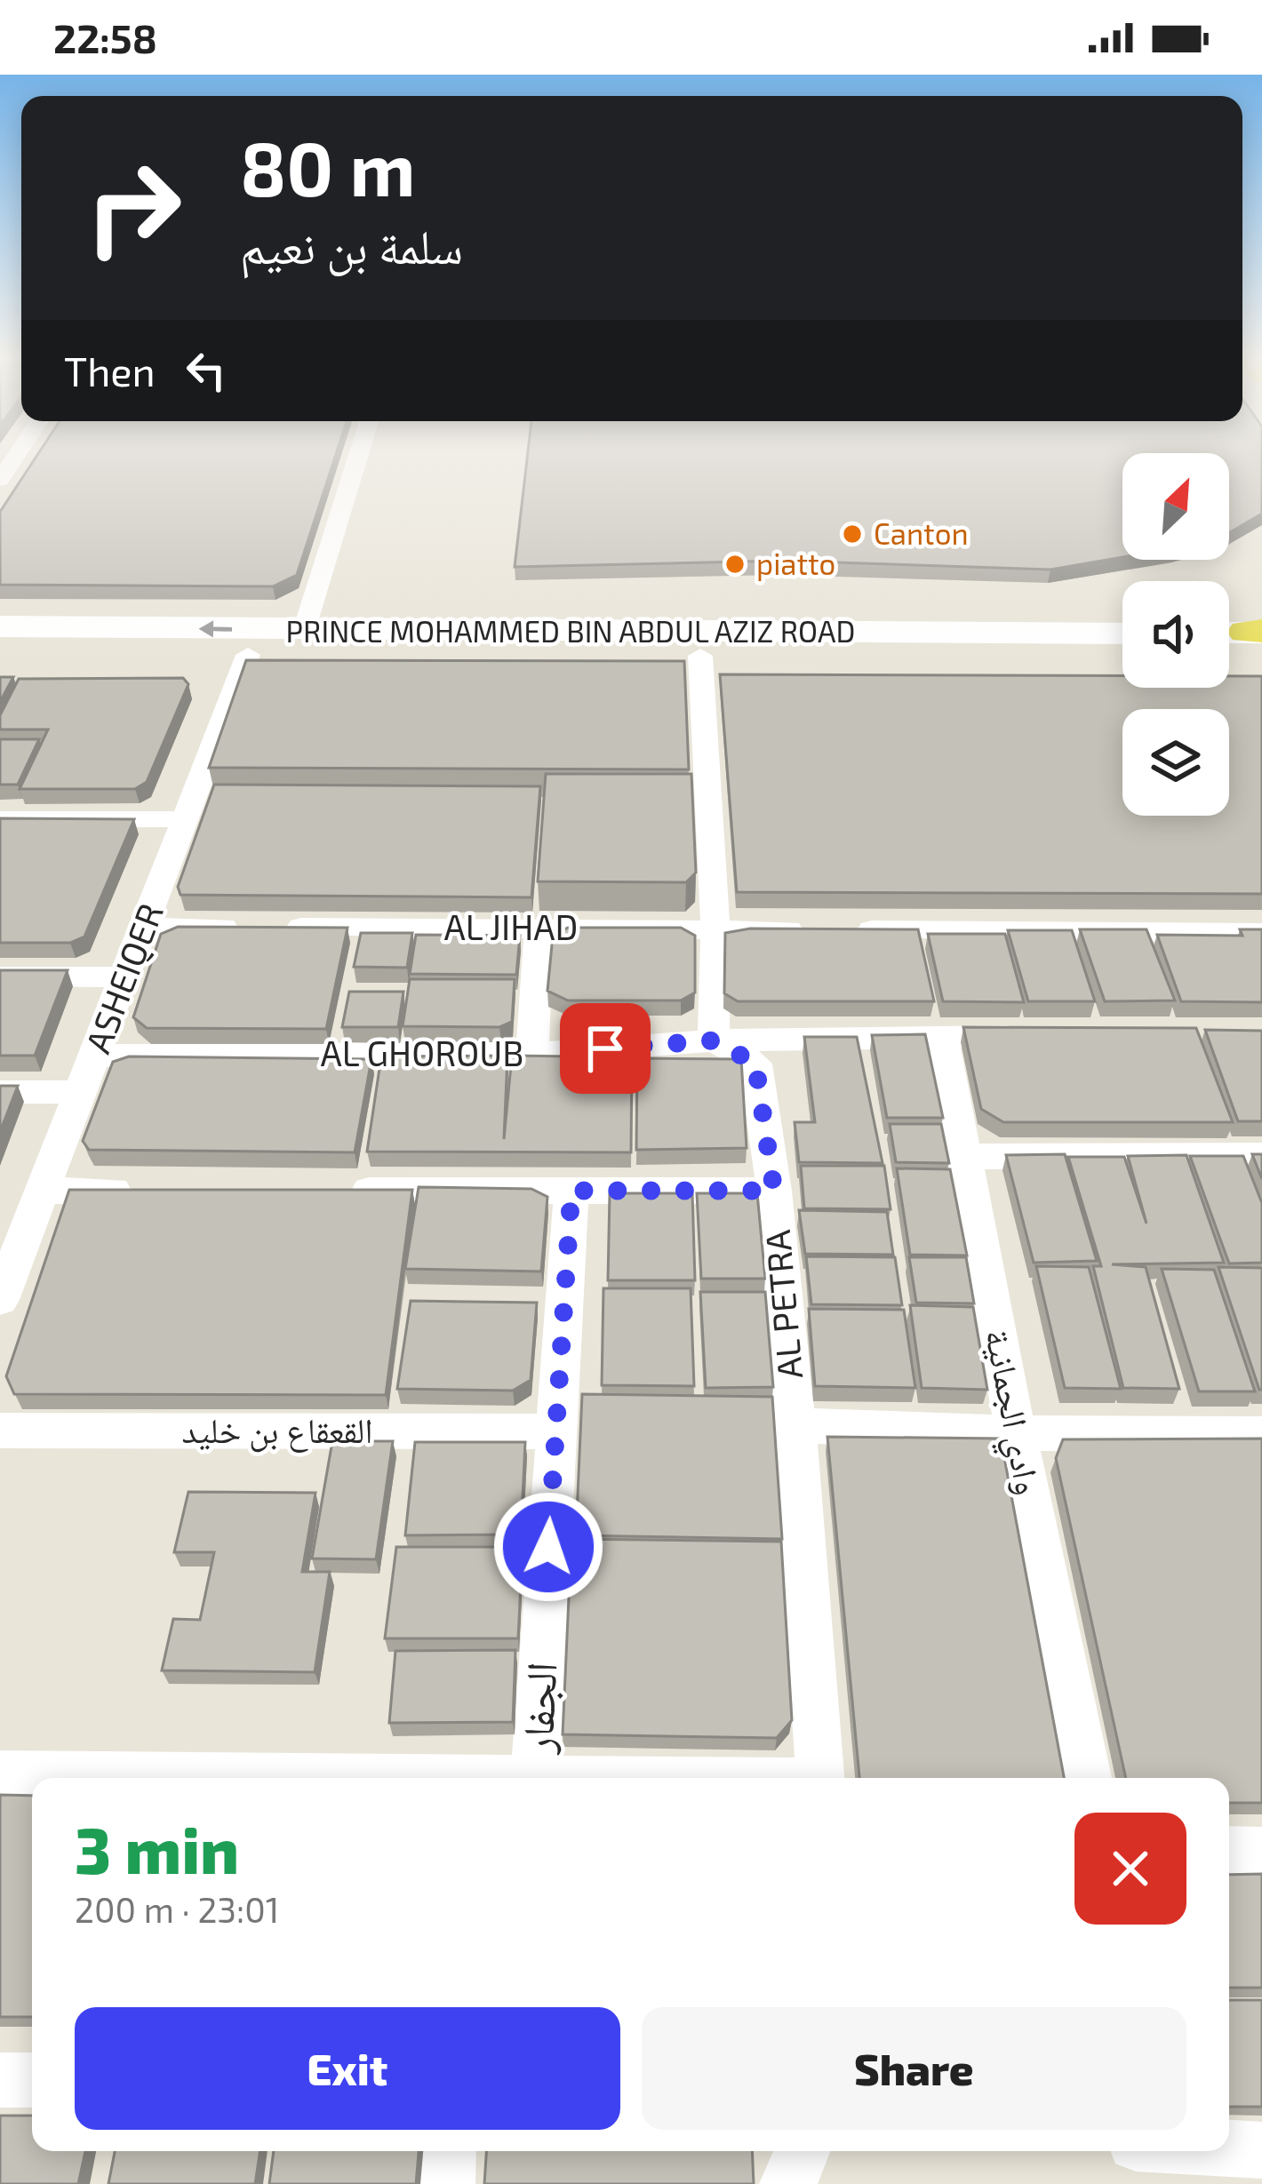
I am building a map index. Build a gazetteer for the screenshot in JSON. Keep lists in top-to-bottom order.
{
  "streets": {
    "main road": ["PRINCE MOHAMMED BIN ABDUL AZIZ ROAD"],
    "street": [
      "AL JIHAD",
      "ASHEIQER",
      "AL GHOROUB",
      "AL PETRA",
      "وادي الجمانية",
      "القعقاع بن خليد",
      "الجفار"
    ]
  },
  "crossings": [
    ["PRINCE MOHAMMED BIN ABDUL AZIZ ROAD", "ASHEIQER"],
    ["AL JIHAD", "ASHEIQER"],
    ["ASHEIQER", "AL GHOROUB"],
    ["AL GHOROUB", "AL PETRA"],
    ["AL GHOROUB", "وادي الجمانية"],
    ["القعقاع بن خليد", "الجفار"]
  ],
  "places": ["Canton", "piatto"],
  "north": "top right",
  "page": {
    "status": "22:58",
    "turn": ["80 m", "سلمة بن نعيم"],
    "then": "Then",
    "heading": ["3 min", "200 m · 23:01"],
    "buttons": ["Exit", "Share"]
  }
}
